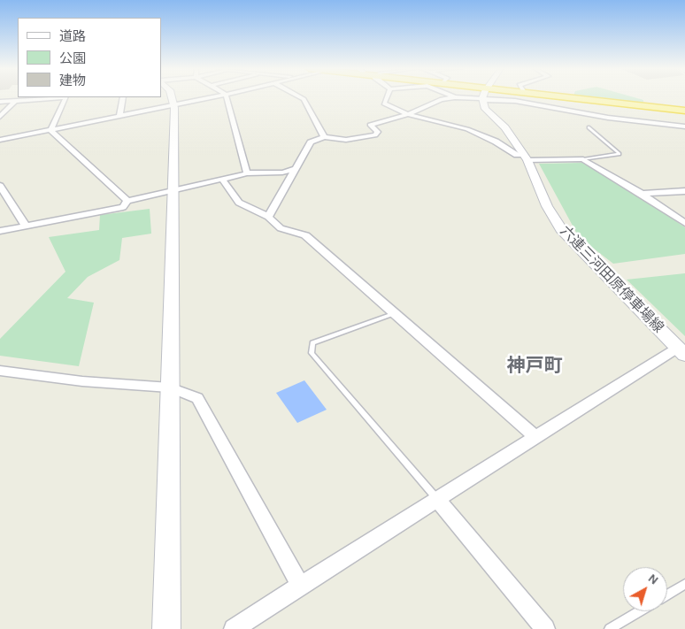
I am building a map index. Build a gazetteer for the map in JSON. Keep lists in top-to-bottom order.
{
  "streets": {
    "street": ["六連三河田原停車場線"]
  },
  "districts": ["神戸町"],
  "legend": ["道路", "公園", "建物"],
  "north": "top right"
}
